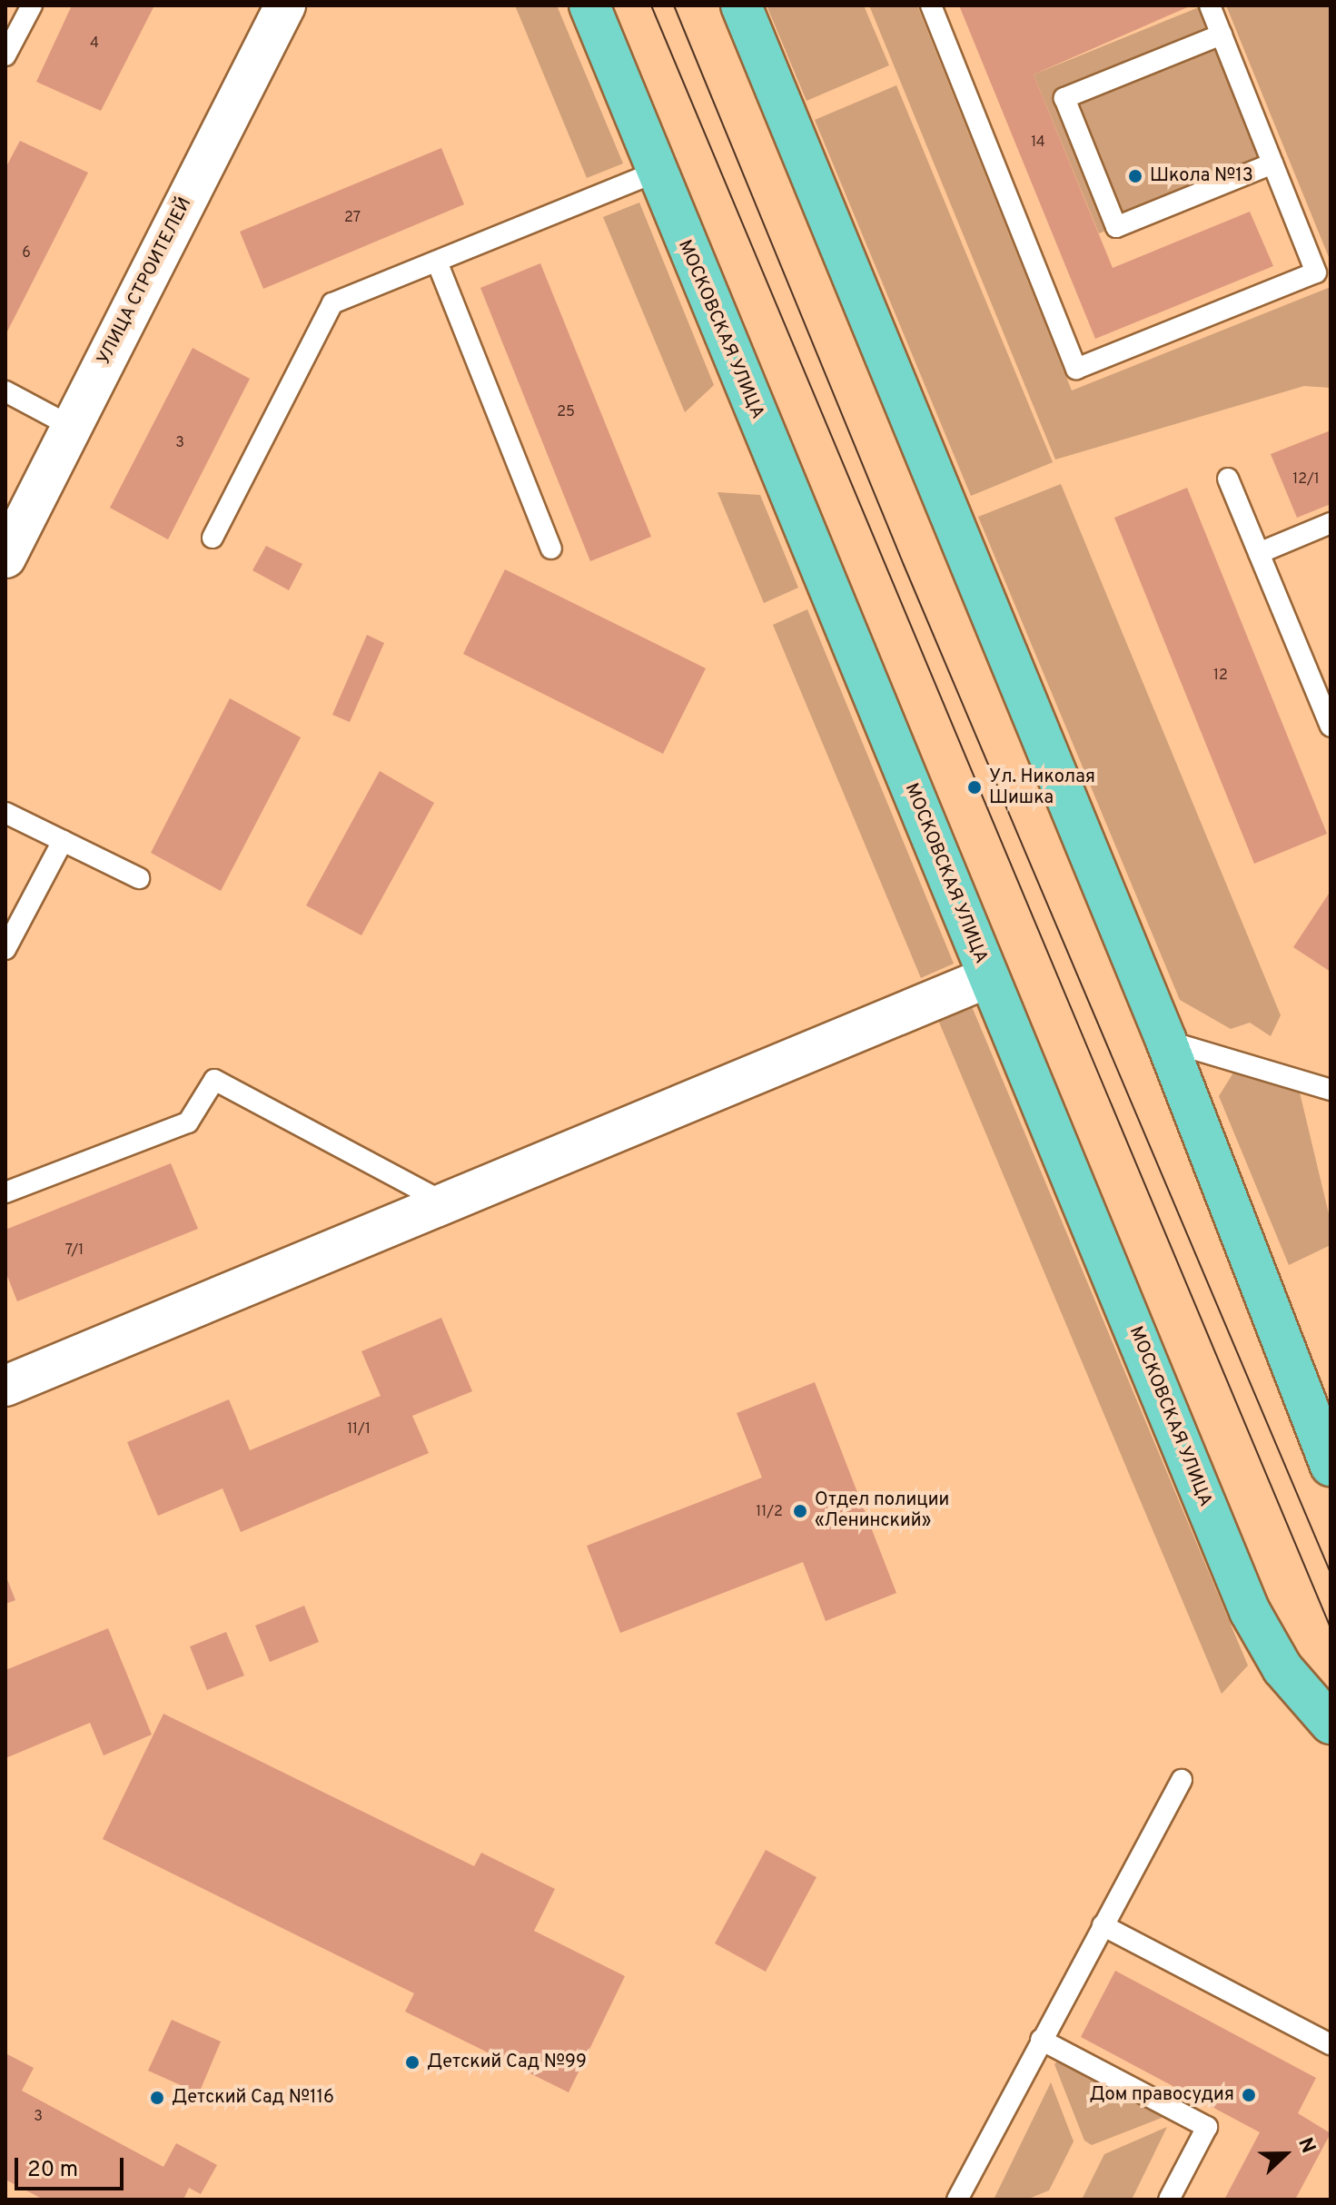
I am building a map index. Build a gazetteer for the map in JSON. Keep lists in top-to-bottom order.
{
  "streets": {
    "main road": ["МОСКОВСКАЯ УЛИЦА"],
    "street": ["УЛИЦА СТРОИТЕЛЕЙ"]
  },
  "places": [
    "Школа №13",
    "Ул. Николая Шишка",
    "Отдел полиции «Ленинский»",
    "Детский Сад №99",
    "Дом правосудия",
    "Детский Сад №116"
  ],
  "house_numbers": [
    "4",
    "14",
    "27",
    "6",
    "25",
    "3",
    "12/1",
    "12",
    "7/1",
    "11/1",
    "11/2",
    "3"
  ],
  "scale_bar": "20 m",
  "north": "right"
}
